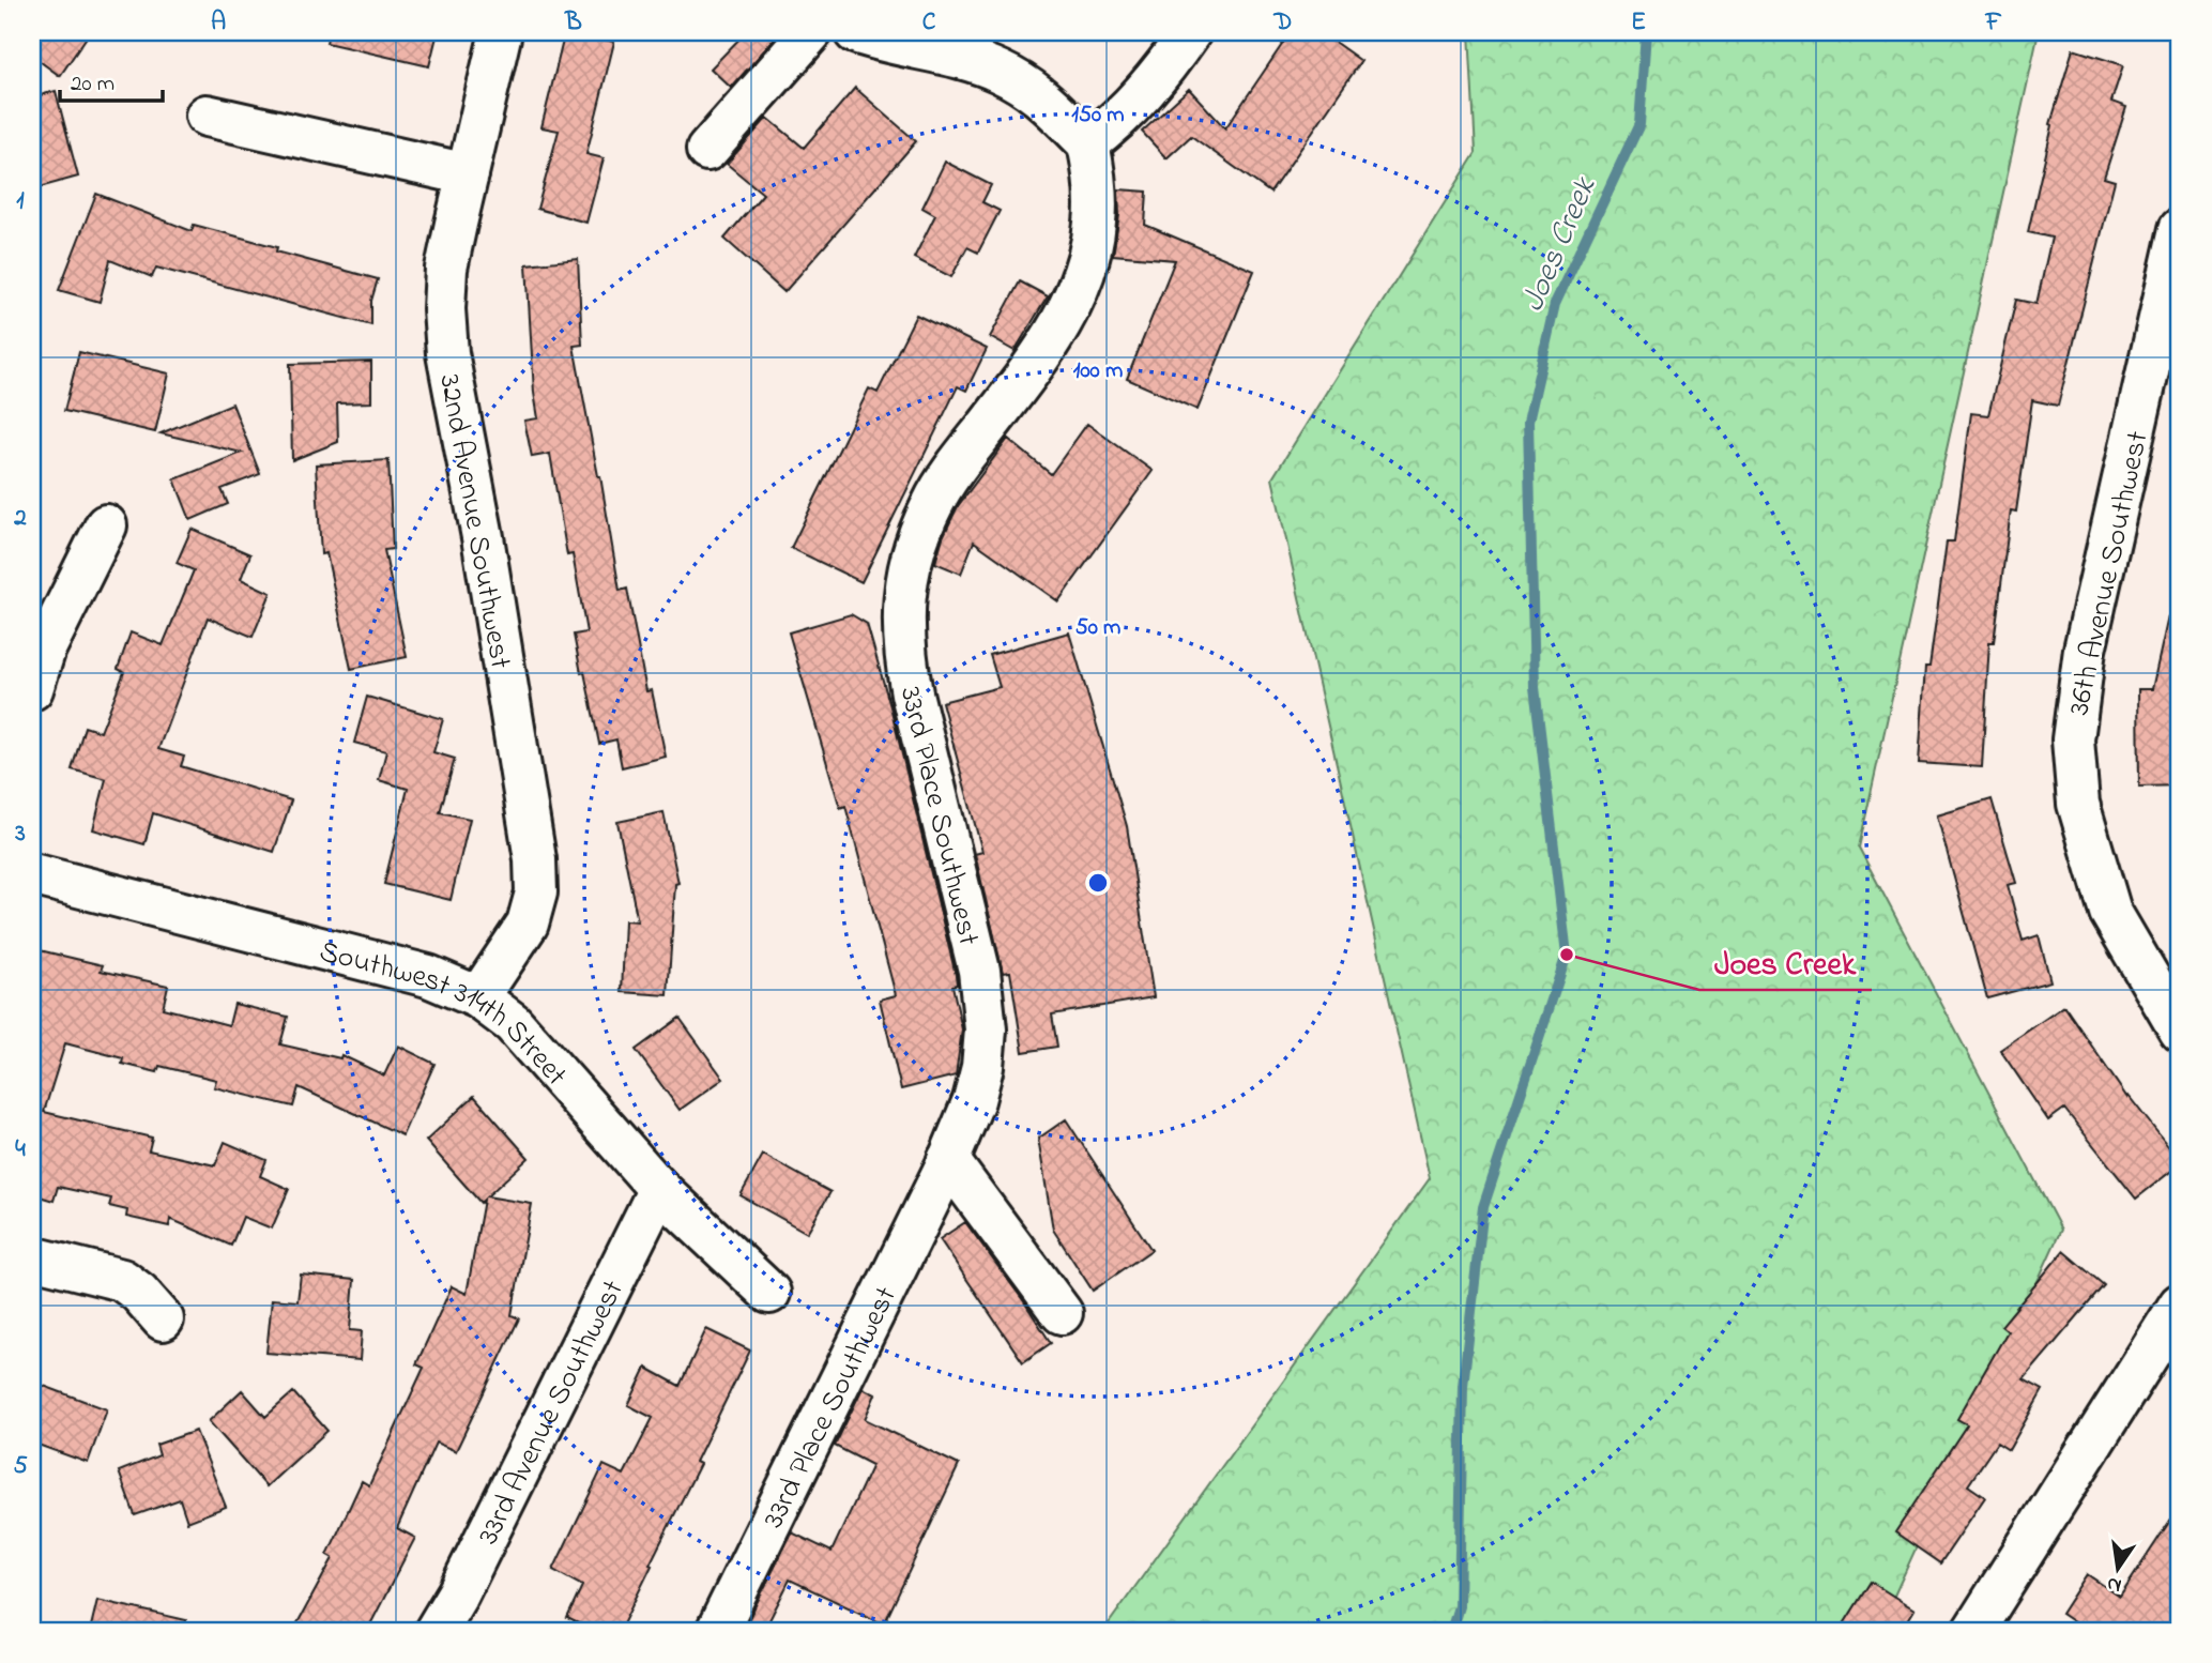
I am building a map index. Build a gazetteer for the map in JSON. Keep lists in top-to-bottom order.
{
  "streets": {
    "street": [
      "32nd Avenue Southwest",
      "36th Avenue Southwest",
      "33rd Place Southwest",
      "Southwest 314th Street",
      "33rd Avenue Southwest"
    ]
  },
  "crossings": [
    ["32nd Avenue Southwest", "Southwest 314th Street"],
    ["Southwest 314th Street", "33rd Avenue Southwest"]
  ],
  "water": ["Joes Creek"],
  "places": ["Joes Creek"],
  "scale_bar": "20 m",
  "north": "bottom",
  "grid": {
    "columns": [
      "A",
      "B",
      "C",
      "D",
      "E",
      "F"
    ],
    "rows": [
      "1",
      "2",
      "3",
      "4",
      "5"
    ]
  },
  "rings": ["150 m", "100 m", "50 m"]
}
